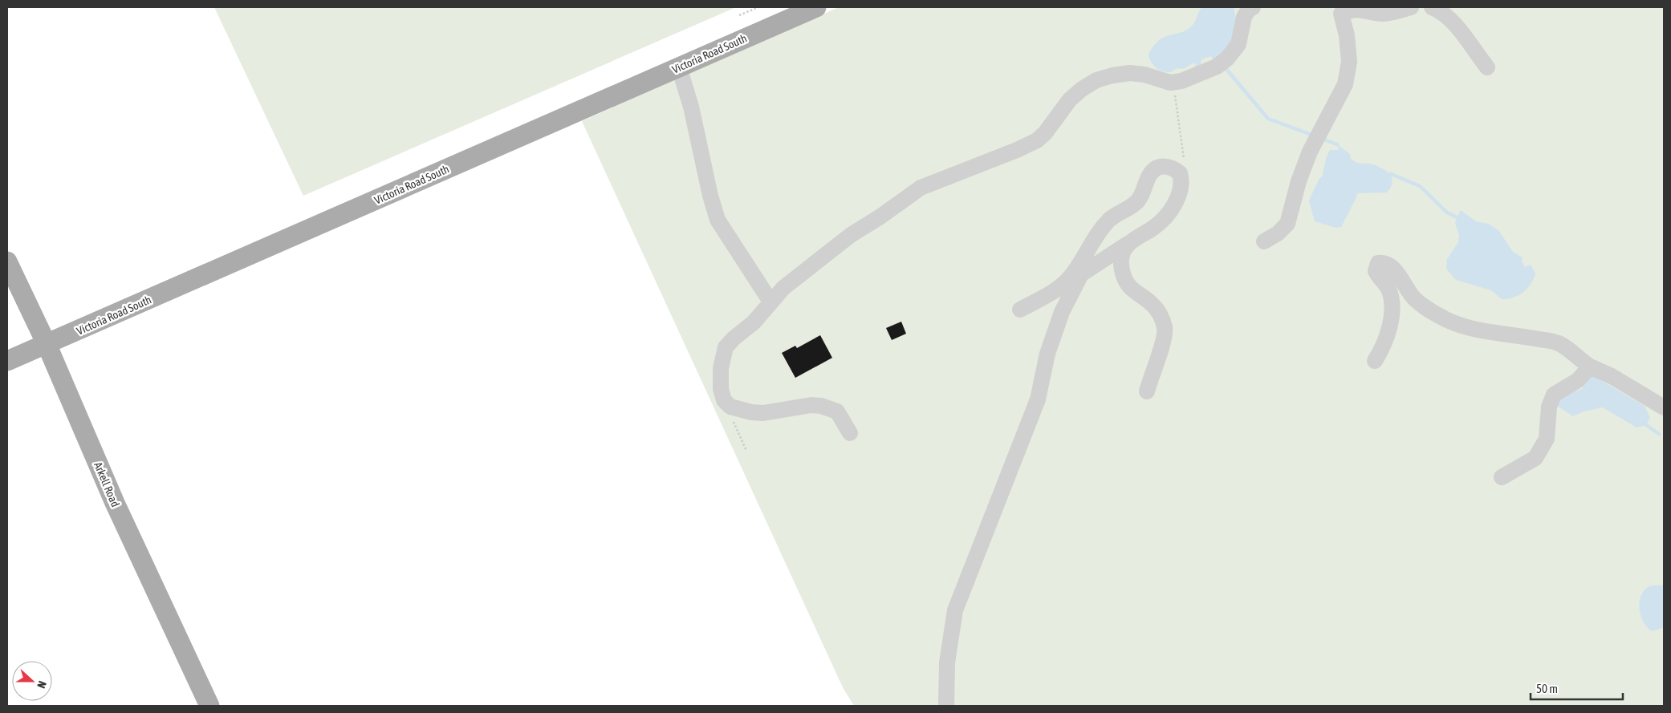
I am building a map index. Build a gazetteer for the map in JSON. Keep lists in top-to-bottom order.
{
  "streets": {
    "main road": ["Victoria Road South", "Arkell Road"]
  },
  "crossings": [
    ["Victoria Road South", "Arkell Road"]
  ],
  "scale_bar": "50 m",
  "north": "right"
}
